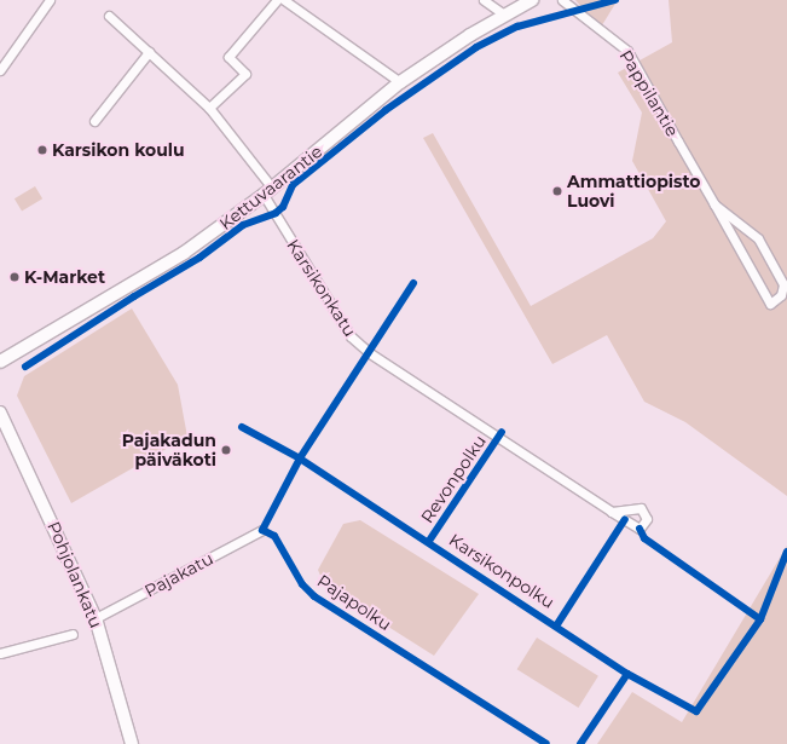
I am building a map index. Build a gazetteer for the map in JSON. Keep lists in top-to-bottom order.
{
  "streets": {
    "street": [
      "Pappilantie",
      "Kettuvaarantie",
      "Karsikonkatu",
      "Pohjolankatu",
      "Pajakatu"
    ],
    "cycle path": ["Revonpolku", "Karsikonpolku", "Pajapolku"]
  },
  "crossings": [
    ["Kettuvaarantie", "Karsikonkatu"],
    ["Pohjolankatu", "Pajakatu"]
  ],
  "places": [
    "Karsikon koulu",
    "Ammattiopisto Luovi",
    "K-Market",
    "Pajakadun päiväkoti"
  ]
}
